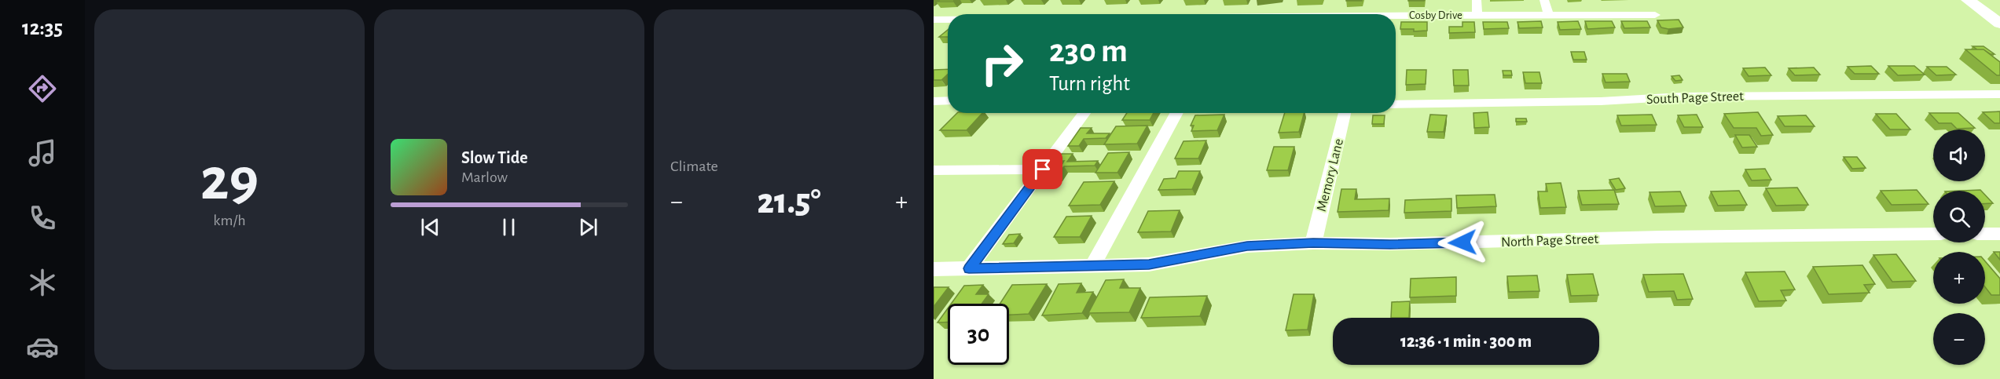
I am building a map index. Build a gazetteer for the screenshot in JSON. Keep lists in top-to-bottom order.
{
  "streets": {
    "street": [
      "Cosby Drive",
      "South Page Street",
      "Memory Lane",
      "North Page Street"
    ]
  },
  "crossings": [
    ["Memory Lane", "North Page Street"]
  ],
  "page": {
    "tabs": "12:35",
    "tile": [
      ["29", "km/h"],
      "Climate"
    ],
    "turn": ["230 m", "Turn right"],
    "map_buttons": ["+", "−"],
    "song": ["Slow Tide", "Marlow"],
    "heat": ["−", "21.5°", "+"],
    "limit": "30",
    "trip": "12:36 · 1 min · 300 m"
  }
}
